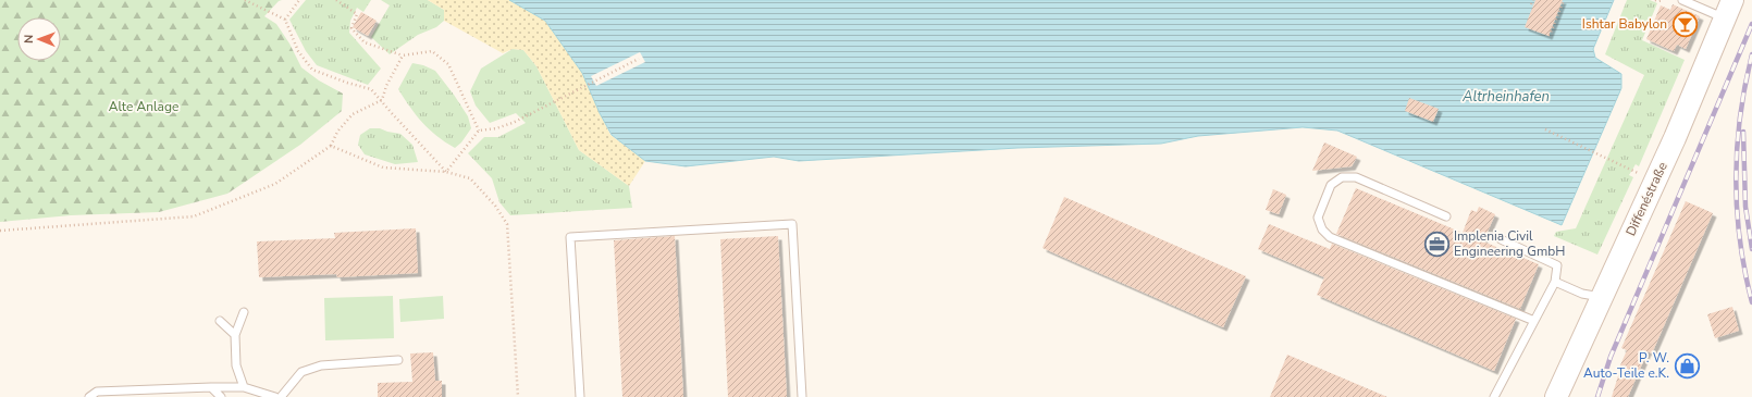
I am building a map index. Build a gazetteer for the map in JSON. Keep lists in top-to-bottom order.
{
  "streets": {
    "main road": ["Diffenéstraße"]
  },
  "water": ["Altrheinhafen"],
  "parks": ["Alte Anlage"],
  "places": {
    "bar": ["Ishtar Babylon"],
    "office": ["Implenia Civil Engineering GmbH"],
    "shop": ["P. W. Auto-Teile e.K."]
  },
  "north": "left"
}
